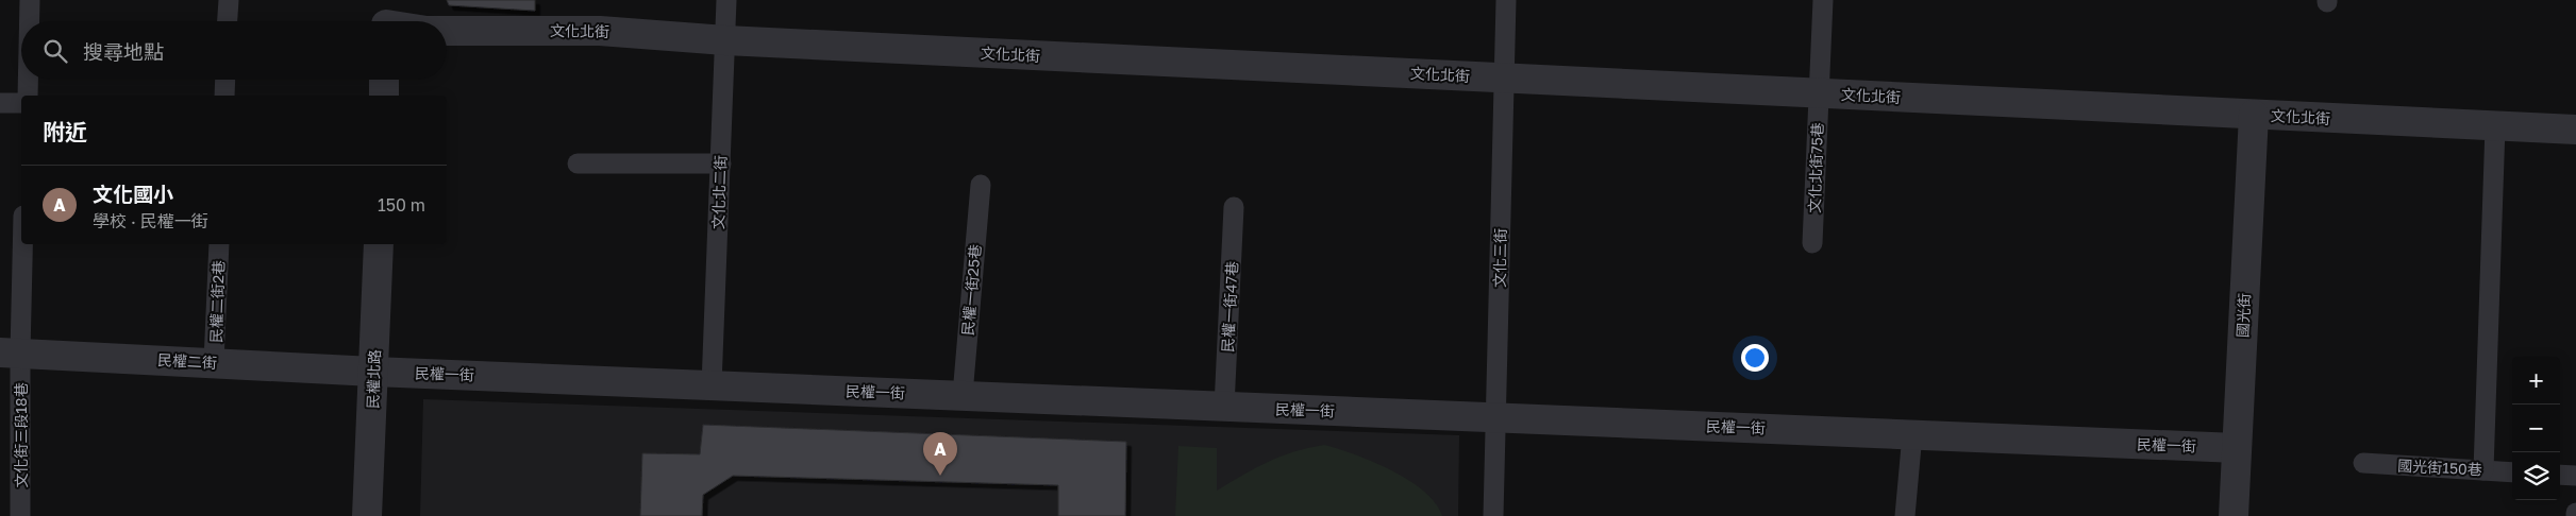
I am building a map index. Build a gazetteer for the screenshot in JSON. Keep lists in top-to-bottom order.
{
  "streets": {
    "street": [
      "文化北街",
      "國光街",
      "民權二街",
      "民權一街",
      "民權北路"
    ],
    "lane": [
      "文化北街75巷",
      "文化北二街",
      "文化三街",
      "民權一街25巷",
      "民權二街2巷",
      "民權一街47巷",
      "文化街三段18巷",
      "國光街150巷"
    ]
  },
  "crossings": [
    ["文化北街", "文化北街75巷"],
    ["文化北街", "文化北二街"],
    ["文化北街", "文化三街"],
    ["文化北街", "國光街"],
    ["文化北二街", "民權一街"],
    ["文化三街", "民權一街"],
    ["民權一街25巷", "民權一街"],
    ["民權二街2巷", "民權二街"],
    ["民權一街47巷", "民權一街"],
    ["國光街", "民權一街"],
    ["民權二街", "民權一街"],
    ["民權二街", "民權北路"],
    ["民權二街", "文化街三段18巷"],
    ["民權一街", "民權北路"]
  ],
  "page": {
    "search": "搜尋地點",
    "heading": "附近",
    "list": [
      {
        "mark": "A",
        "name": "文化國小",
        "note": "學校 · 民權一街",
        "value": "150 m"
      }
    ],
    "map_buttons": ["+", "−"],
    "pins": "A"
  }
}
